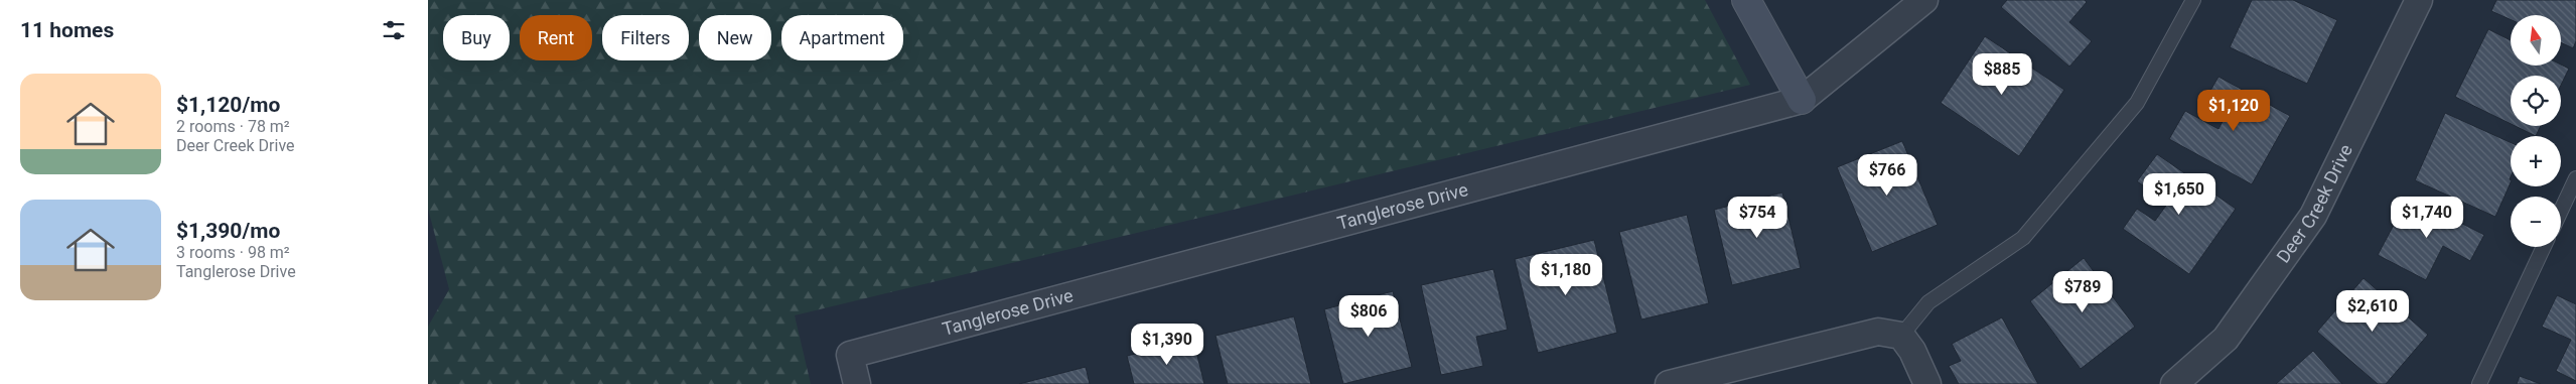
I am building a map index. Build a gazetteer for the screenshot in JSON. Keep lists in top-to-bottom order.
{
  "streets": {
    "street": ["Deer Creek Drive", "Tanglerose Drive"]
  },
  "north": "top",
  "page": {
    "heading": "11 homes",
    "map_buttons": ["+", "−"],
    "chip": [
      "Buy",
      "Rent",
      "Filters",
      "New",
      "Apartment"
    ],
    "price": [
      "$885",
      "$1,120",
      "$766",
      "$1,650",
      "$754",
      "$1,740",
      "$1,180",
      "$789",
      "$2,610",
      "$806",
      "$1,390"
    ],
    "list": [
      {
        "name": "$1,120/mo",
        "note": "2 rooms · 78 m² · Deer Creek Drive"
      },
      {
        "name": "$1,390/mo",
        "note": "3 rooms · 98 m² · Tanglerose Drive"
      }
    ]
  }
}
